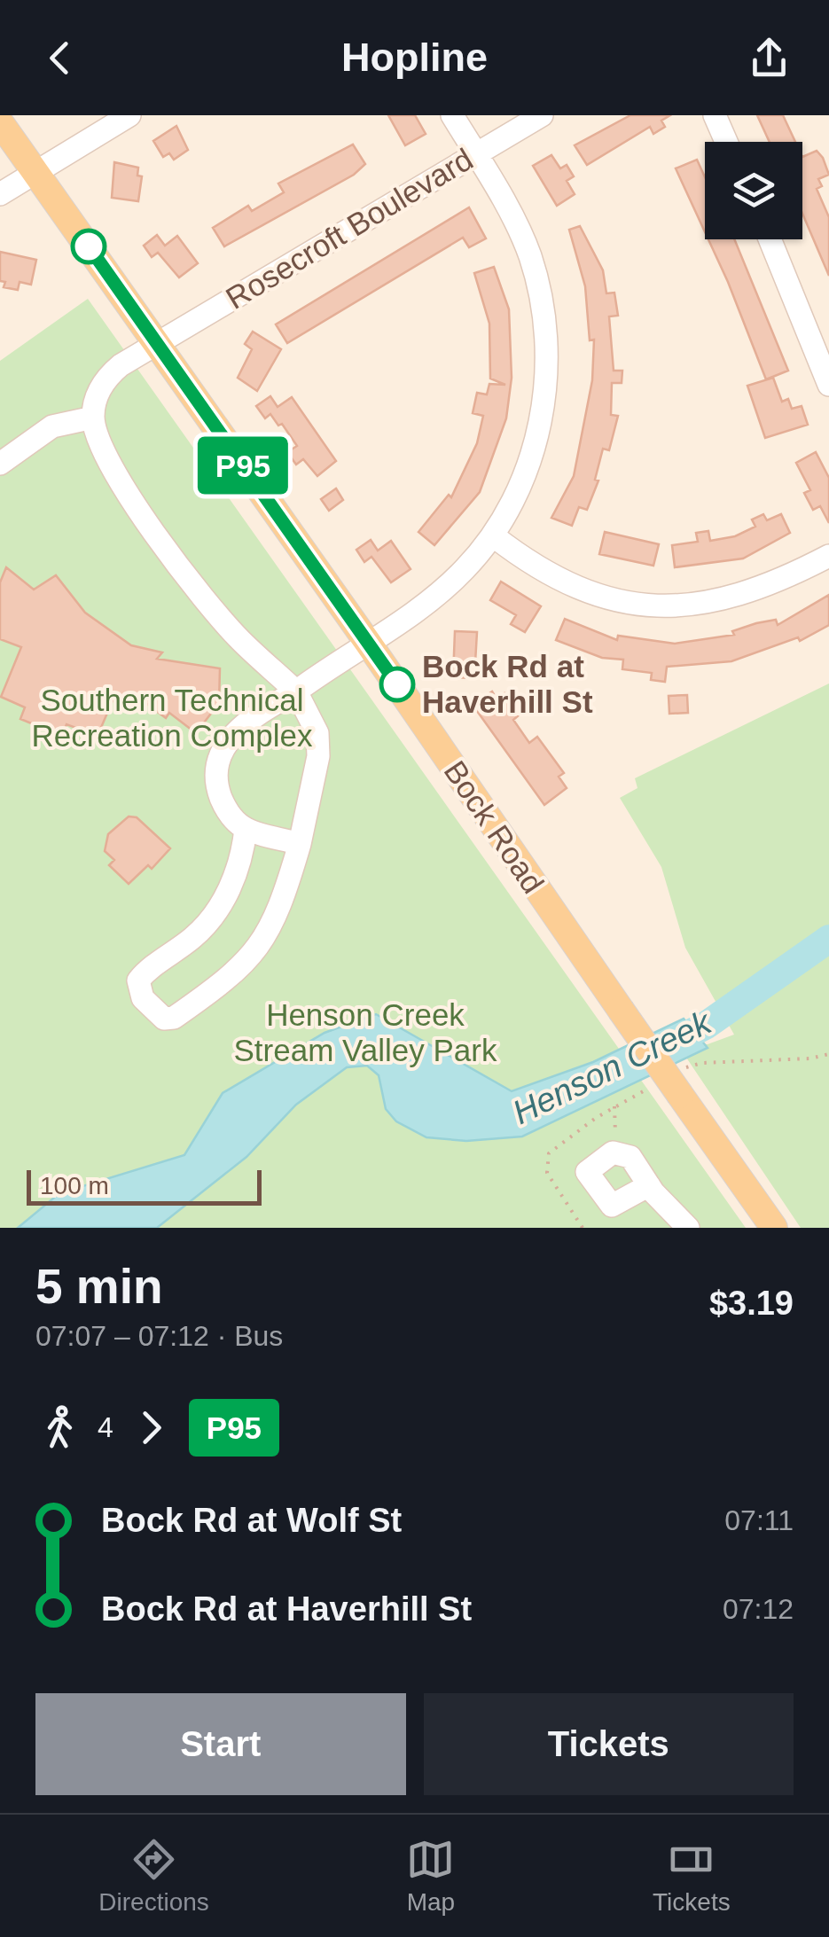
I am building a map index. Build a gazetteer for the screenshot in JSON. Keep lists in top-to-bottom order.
{
  "streets": {
    "main road": ["Bock Road"],
    "street": ["Rosecroft Boulevard"]
  },
  "crossings": [
    ["Rosecroft Boulevard", "Bock Road"]
  ],
  "water": ["Henson Creek"],
  "parks": ["Southern Technical Recreation Complex", "Henson Creek Stream Valley Park"],
  "places": ["Bock Rd at Haverhill St"],
  "lines": ["bus line P95"],
  "scale_bar": "100 m",
  "page": {
    "header": "Hopline",
    "on_map": "P95",
    "scale": "100 m",
    "heading": ["5 min", "07:07 – 07:12 · Bus", "$3.19"],
    "legs": ["4", "P95"],
    "list": [
      {
        "name": "Bock Rd at Wolf St",
        "value": "07:11"
      },
      {
        "name": "Bock Rd at Haverhill St",
        "value": "07:12"
      }
    ],
    "buttons": ["Start", "Tickets"],
    "tabs": ["Directions", "Map", "Tickets"]
  }
}
